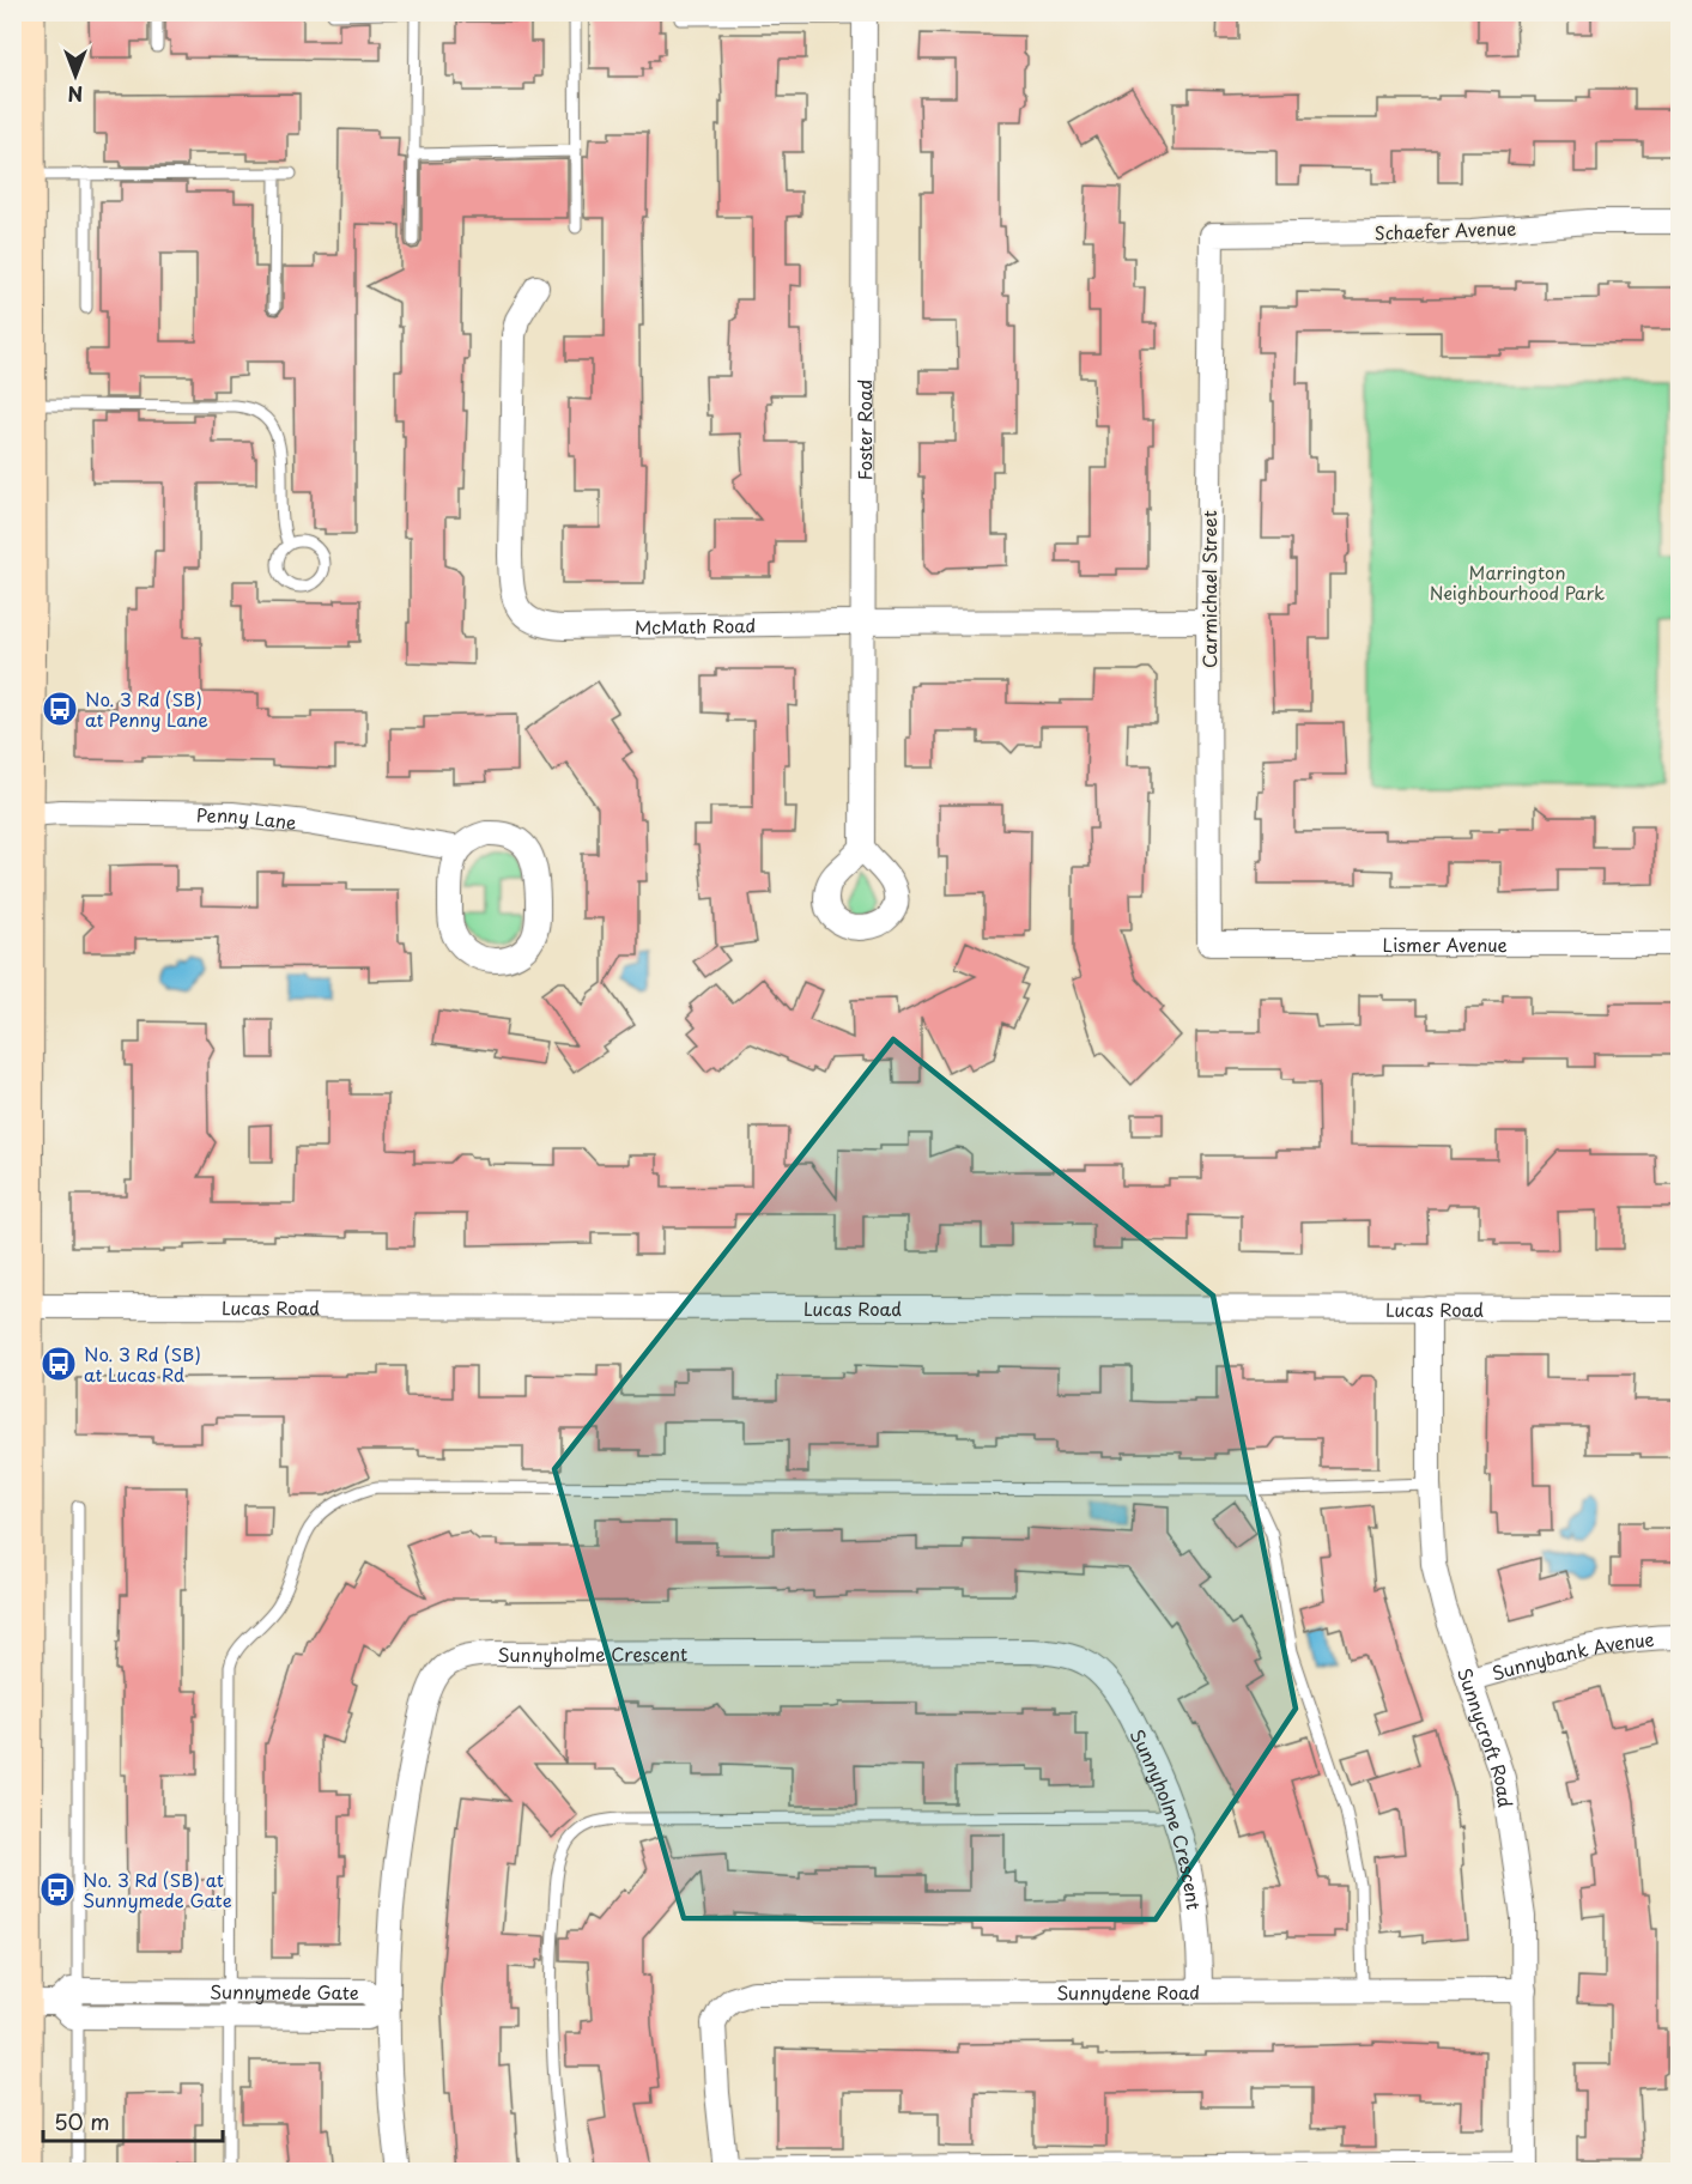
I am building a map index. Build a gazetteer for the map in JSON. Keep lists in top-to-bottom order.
{
  "streets": {
    "street": [
      "Schaefer Avenue",
      "Foster Road",
      "Carmichael Street",
      "McMath Road",
      "Penny Lane",
      "Lismer Avenue",
      "Lucas Road",
      "Sunnyholme Crescent",
      "Sunnybank Avenue",
      "Sunnycroft Road",
      "Sunnydene Road",
      "Sunnymede Gate"
    ]
  },
  "crossings": [
    ["Schaefer Avenue", "Carmichael Street"],
    ["Foster Road", "McMath Road"],
    ["Carmichael Street", "McMath Road"],
    ["Carmichael Street", "Lismer Avenue"],
    ["Lucas Road", "Sunnycroft Road"],
    ["Sunnyholme Crescent", "Sunnydene Road"],
    ["Sunnyholme Crescent", "Sunnymede Gate"],
    ["Sunnybank Avenue", "Sunnycroft Road"],
    ["Sunnycroft Road", "Sunnydene Road"]
  ],
  "parks": ["Marrington Neighbourhood Park"],
  "places": {
    "bus stop": ["No. 3 Rd (SB) at Penny Lane", "No. 3 Rd (SB) at Lucas Rd", "No. 3 Rd (SB) at Sunnymede Gate"]
  },
  "scale_bar": "50 m",
  "north": "bottom"
}
